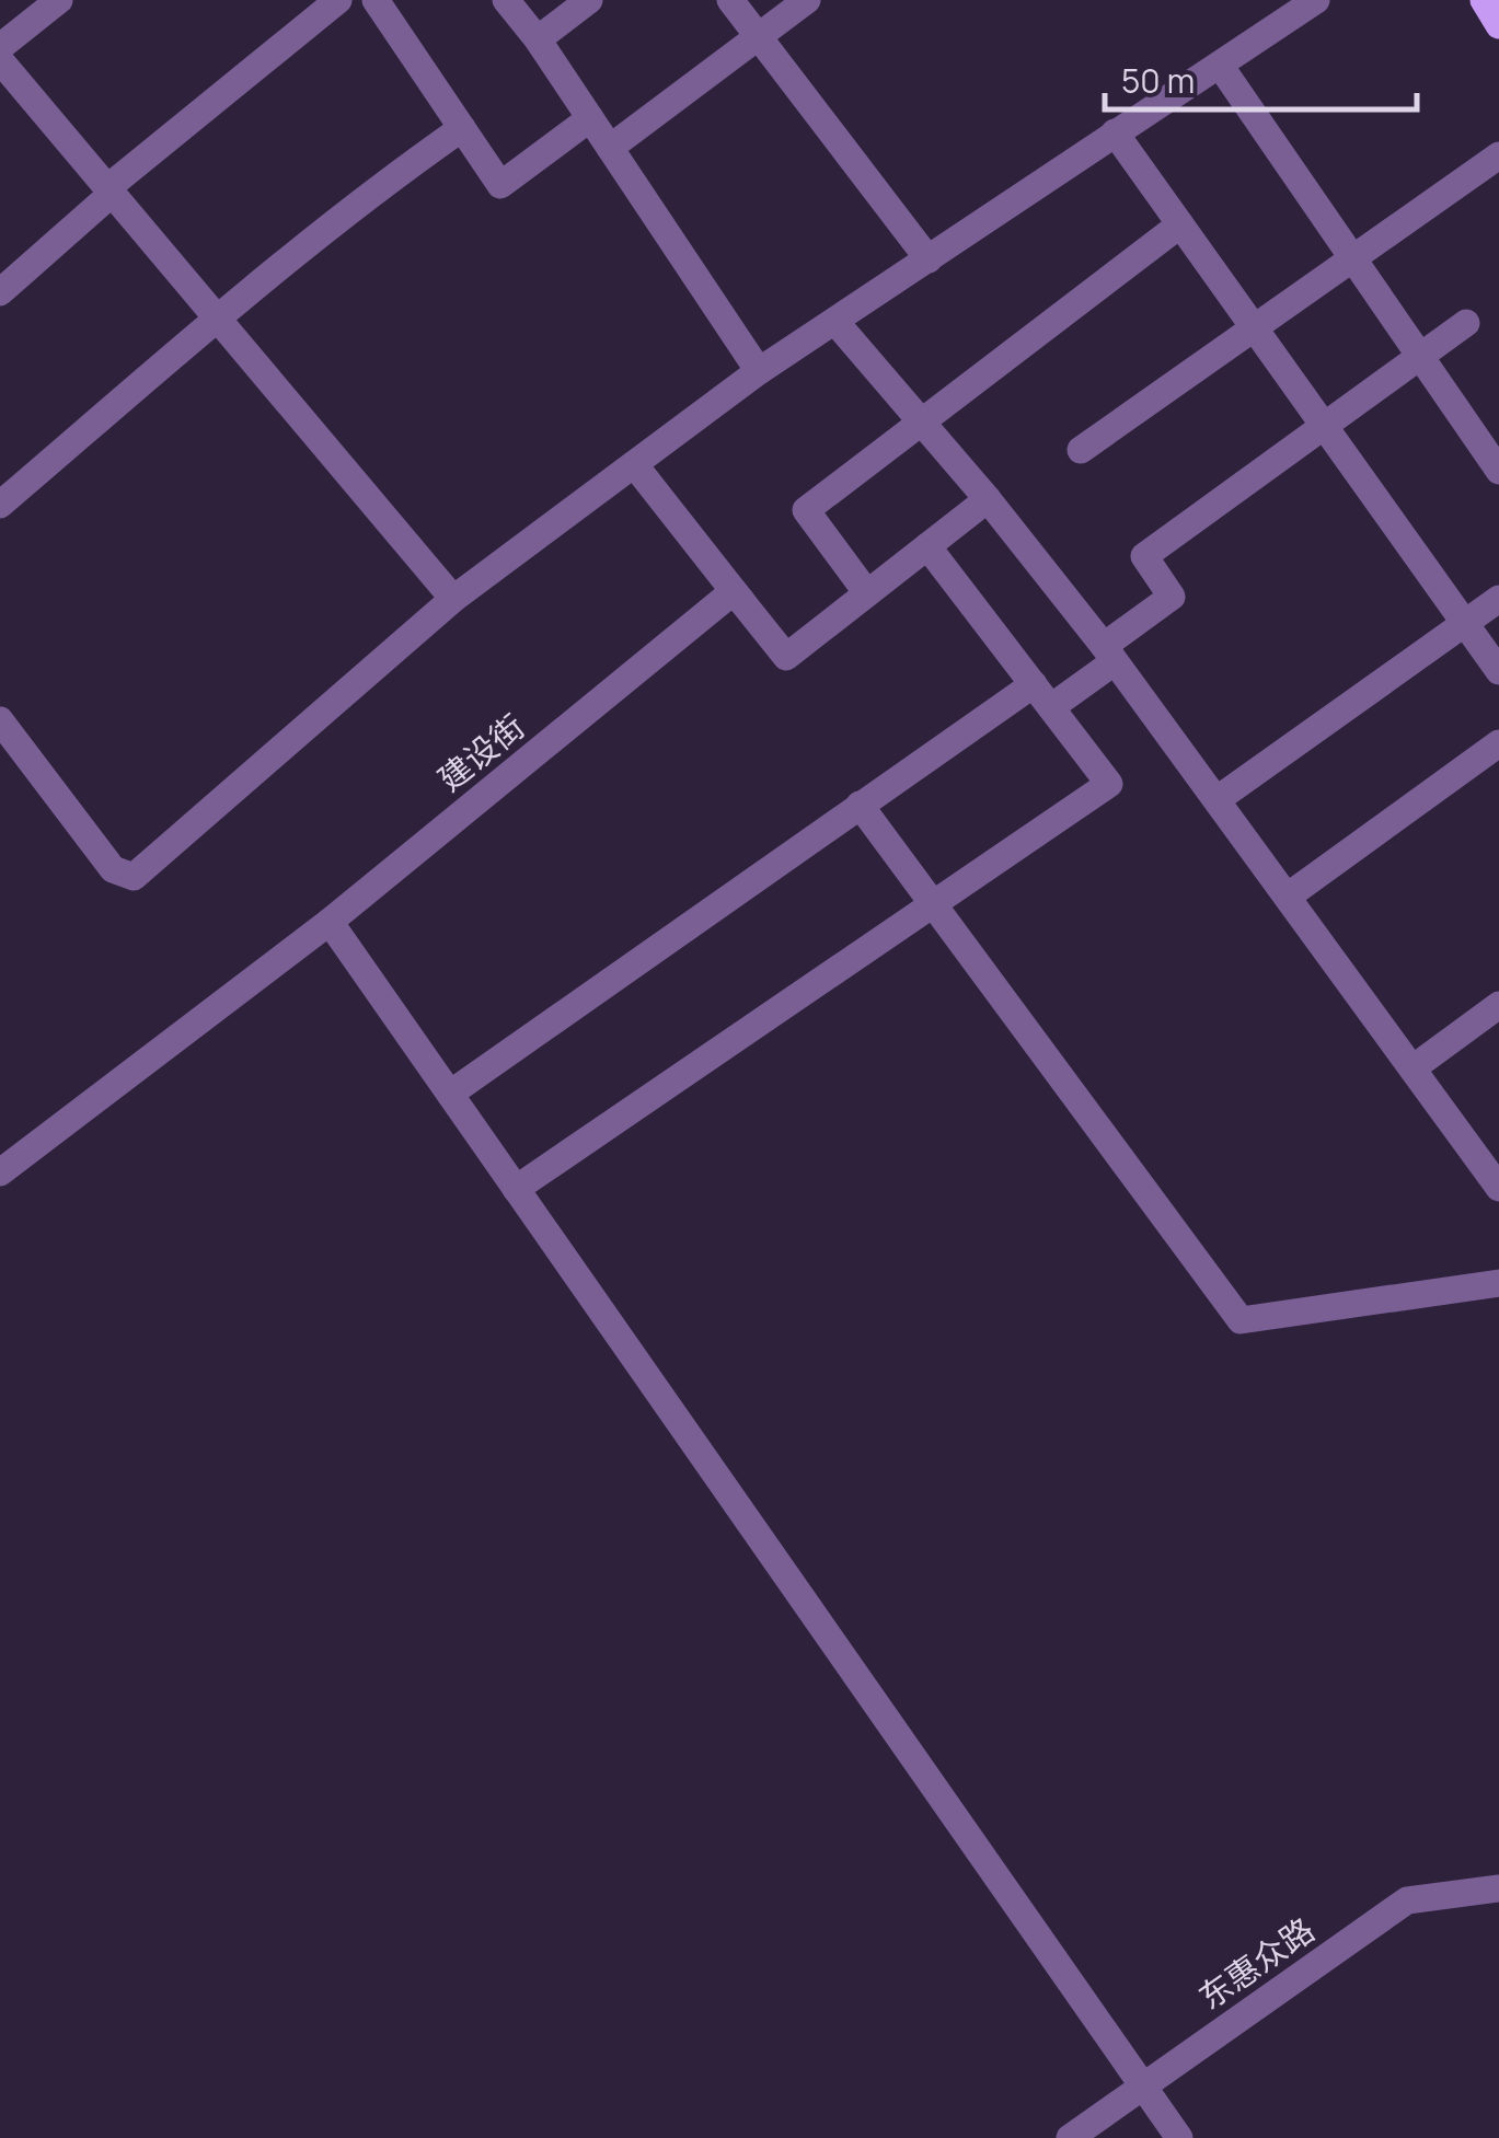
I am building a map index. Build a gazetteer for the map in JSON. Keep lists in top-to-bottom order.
{
  "streets": {
    "street": ["建设街", "东惠众路"]
  },
  "scale_bar": "50 m"
}
